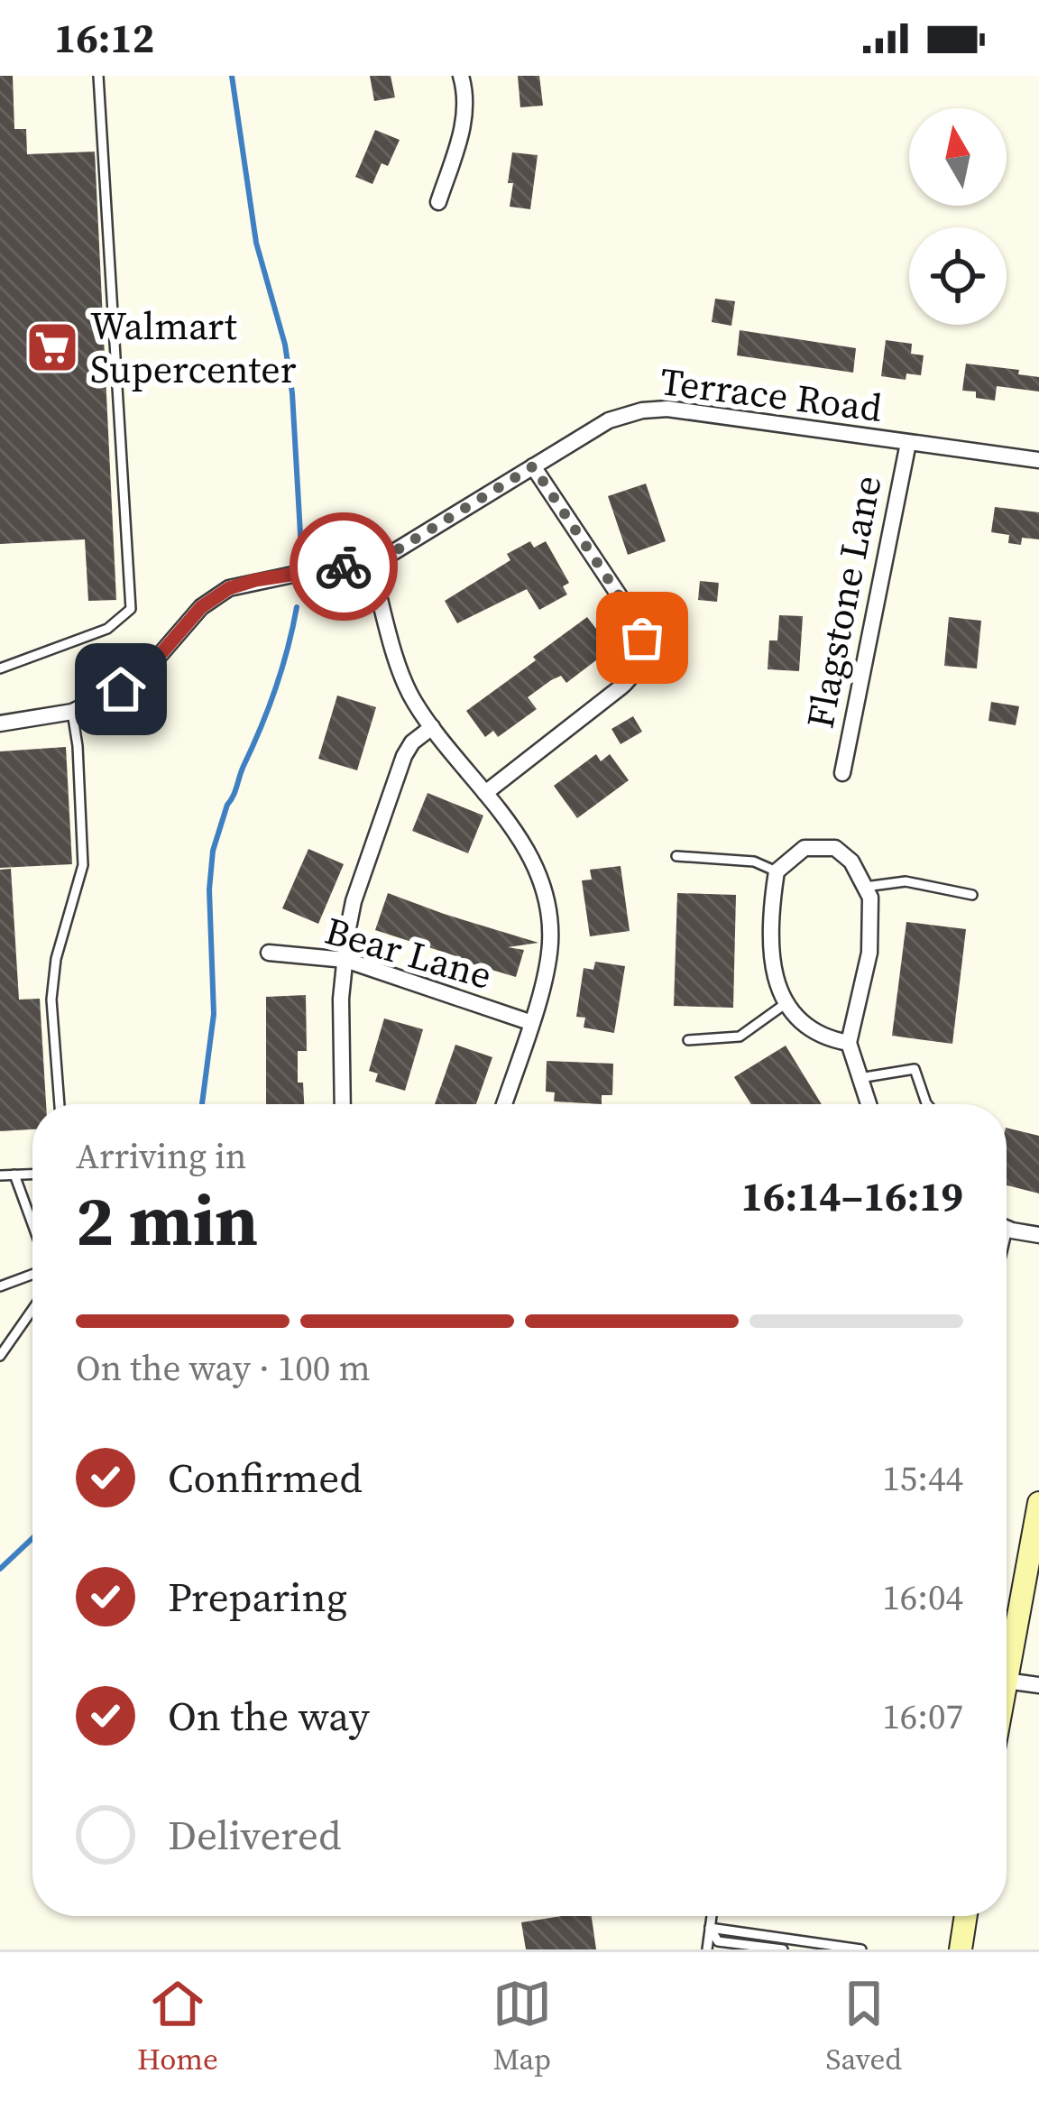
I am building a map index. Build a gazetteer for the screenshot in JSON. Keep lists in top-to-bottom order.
{
  "streets": {
    "street": ["Terrace Road", "Flagstone Lane", "Bear Lane"]
  },
  "crossings": [
    ["Terrace Road", "Flagstone Lane"]
  ],
  "places": {
    "supermarket": ["Walmart Supercenter"]
  },
  "north": "top",
  "page": {
    "status": "16:12",
    "heading": ["2 min", "Arriving in", "16:14–16:19"],
    "bar": "On the way · 100 m",
    "list": [
      ["Confirmed", "15:44"],
      ["Preparing", "16:04"],
      ["On the way", "16:07"],
      "Delivered"
    ],
    "tabs": ["Home", "Map", "Saved"]
  }
}
